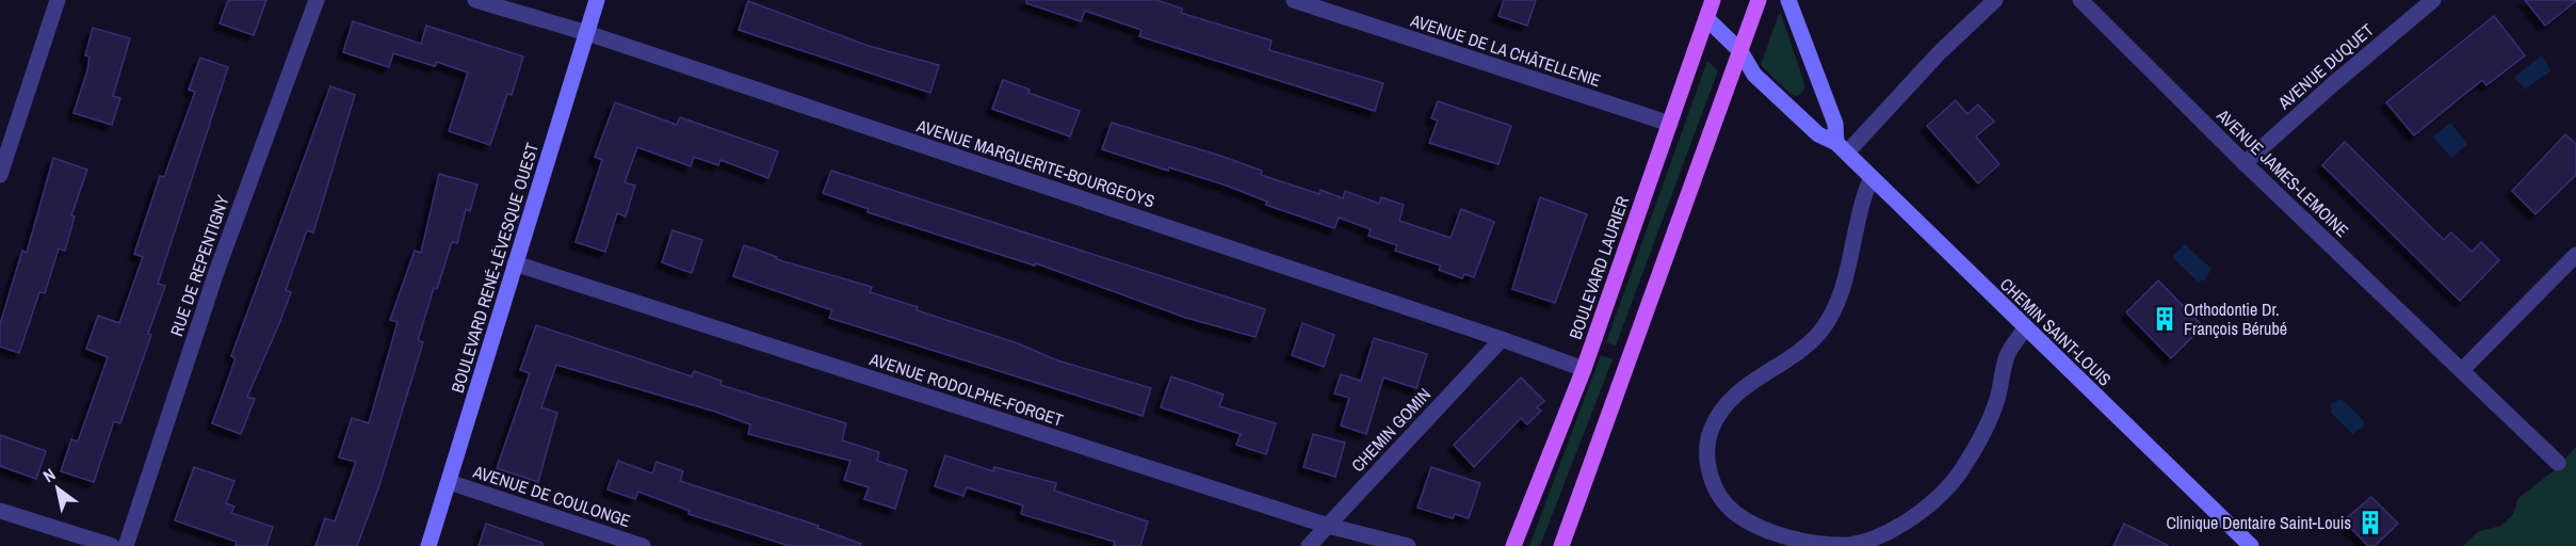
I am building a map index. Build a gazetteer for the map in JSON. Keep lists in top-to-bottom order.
{
  "streets": {
    "main road": ["BOULEVARD LAURIER"],
    "street": [
      "AVENUE DE LA CHÂTELLENIE",
      "AVENUE DUQUET",
      "AVENUE MARGUERITE-BOURGEOYS",
      "AVENUE JAMES-LEMOINE",
      "RUE DE REPENTIGNY",
      "BOULEVARD RENÉ-LÉVESQUE OUEST",
      "CHEMIN SAINT-LOUIS",
      "AVENUE RODOLPHE-FORGET",
      "CHEMIN GOMIN",
      "AVENUE DE COULONGE"
    ]
  },
  "crossings": [
    ["AVENUE DE LA CHÂTELLENIE", "BOULEVARD LAURIER"],
    ["AVENUE DUQUET", "AVENUE JAMES-LEMOINE"],
    ["AVENUE MARGUERITE-BOURGEOYS", "BOULEVARD RENÉ-LÉVESQUE OUEST"],
    ["AVENUE MARGUERITE-BOURGEOYS", "BOULEVARD LAURIER"],
    ["AVENUE MARGUERITE-BOURGEOYS", "CHEMIN GOMIN"],
    ["BOULEVARD RENÉ-LÉVESQUE OUEST", "AVENUE RODOLPHE-FORGET"],
    ["BOULEVARD RENÉ-LÉVESQUE OUEST", "AVENUE DE COULONGE"],
    ["BOULEVARD LAURIER", "CHEMIN SAINT-LOUIS"],
    ["AVENUE RODOLPHE-FORGET", "CHEMIN GOMIN"]
  ],
  "places": {
    "building": ["Orthodontie Dr. François Bérubé", "Clinique Dentaire Saint-Louis"]
  },
  "north": "top left"
}
